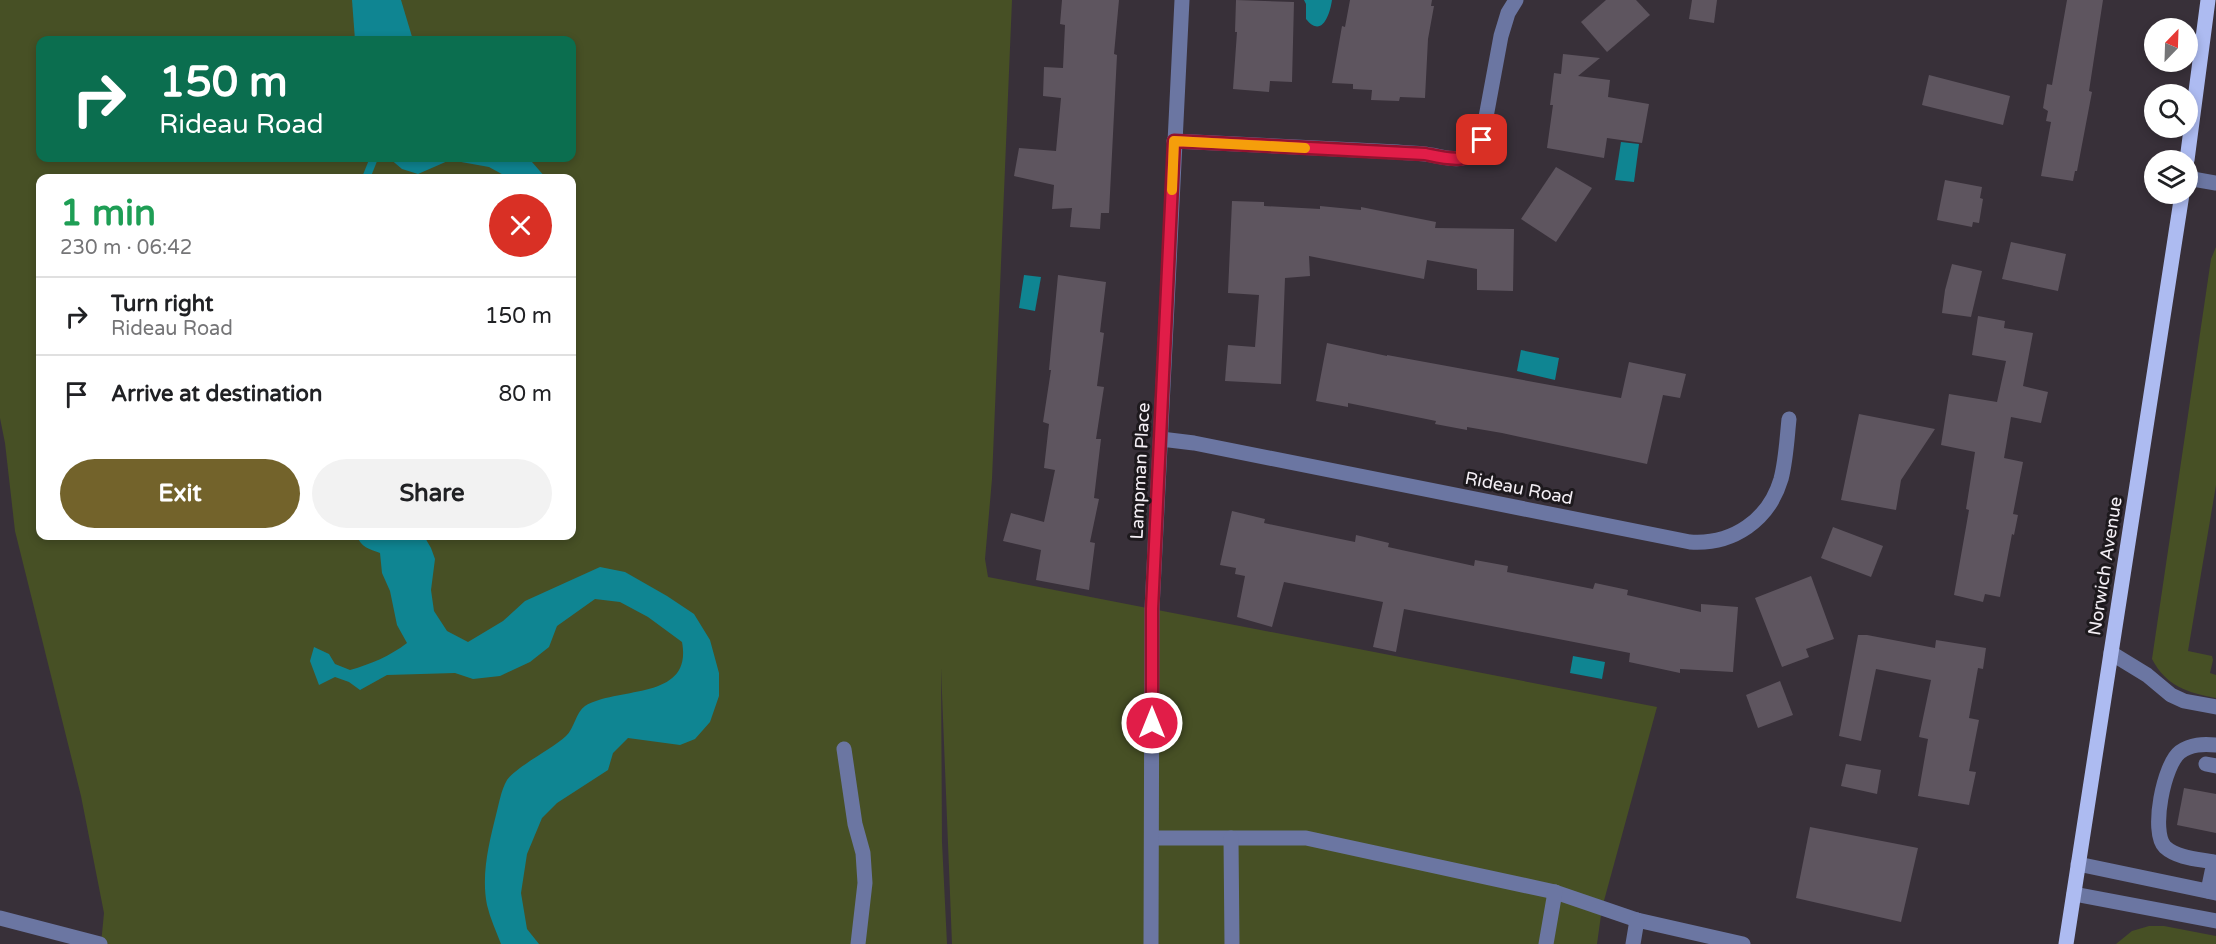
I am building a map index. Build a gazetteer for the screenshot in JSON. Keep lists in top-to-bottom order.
{
  "streets": {
    "main road": ["Norwich Avenue"],
    "street": ["Lampman Place", "Rideau Road"]
  },
  "crossings": [
    ["Lampman Place", "Rideau Road"]
  ],
  "north": "top right",
  "page": {
    "turn": ["150 m", "Rideau Road"],
    "heading": ["1 min", "230 m · 06:42"],
    "list": [
      {
        "name": "Turn right",
        "note": "Rideau Road",
        "value": "150 m"
      },
      {
        "name": "Arrive at destination",
        "value": "80 m"
      }
    ],
    "buttons": ["Exit", "Share"]
  }
}
